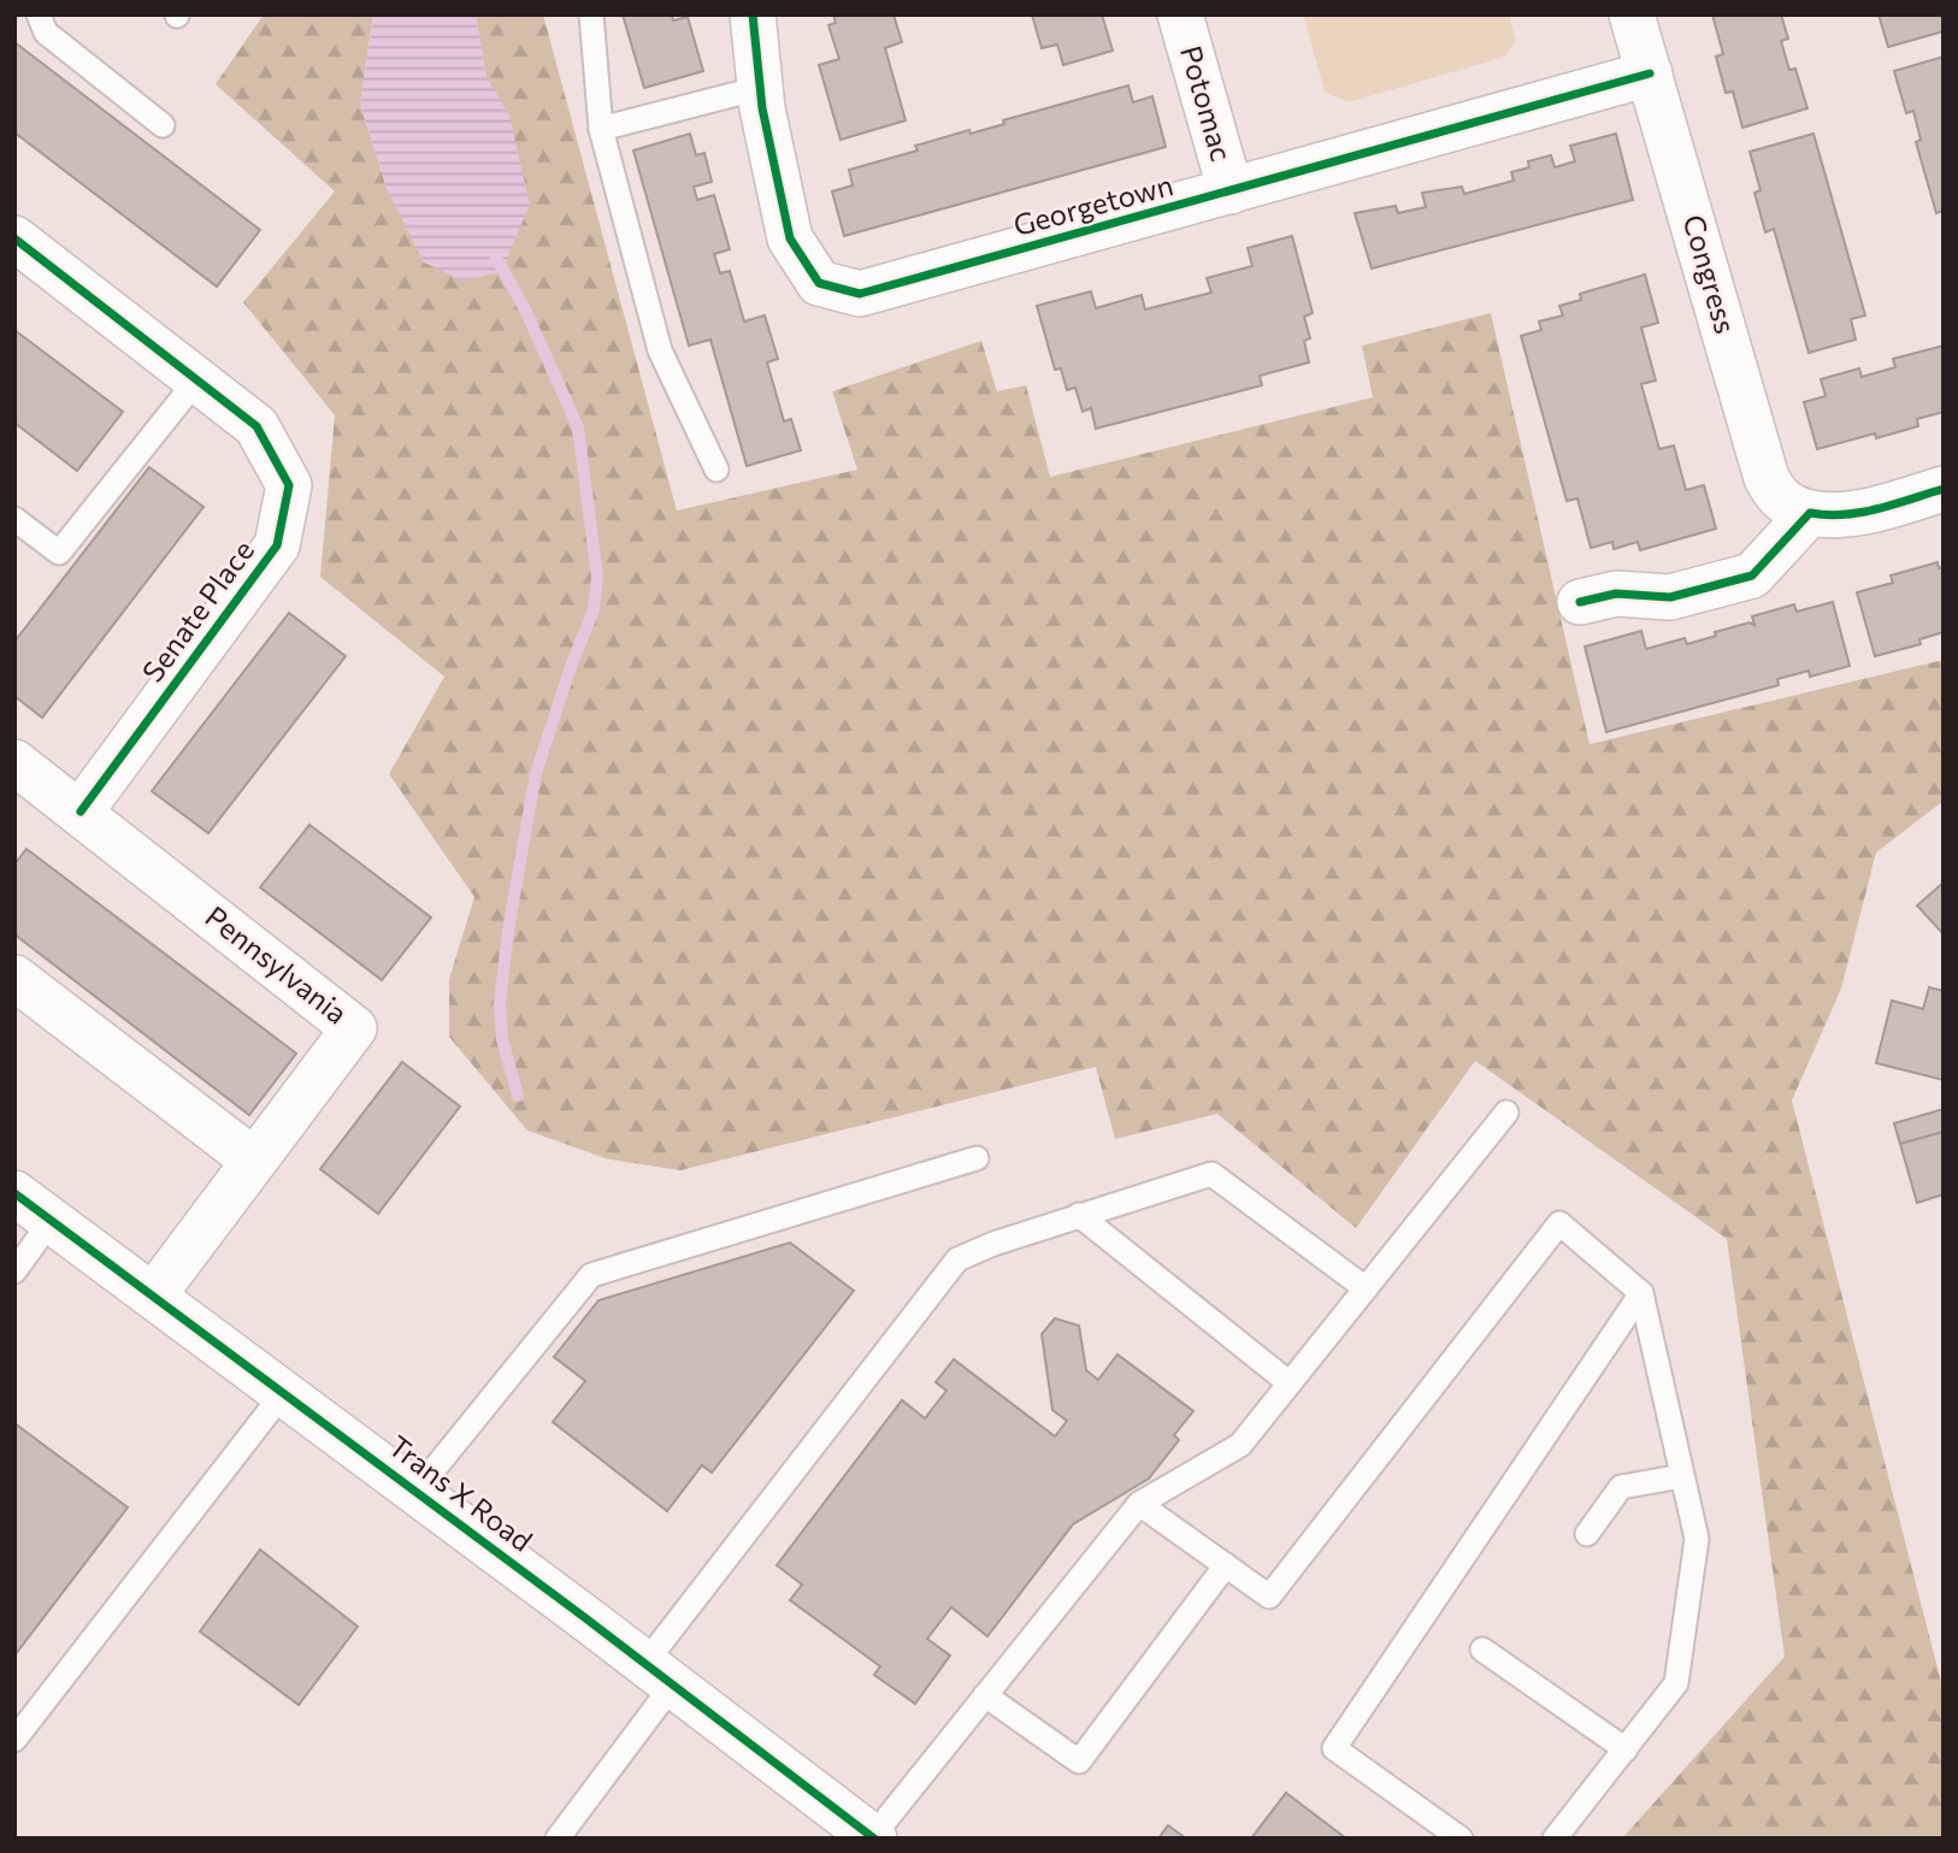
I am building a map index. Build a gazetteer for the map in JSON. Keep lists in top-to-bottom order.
{
  "streets": {
    "street": [
      "Potomac",
      "Georgetown",
      "Congress",
      "Senate Place",
      "Pennsylvania",
      "Trans X Road"
    ]
  },
  "crossings": [
    ["Potomac", "Georgetown"],
    ["Georgetown", "Congress"],
    ["Senate Place", "Pennsylvania"],
    ["Pennsylvania", "Trans X Road"]
  ]
}
